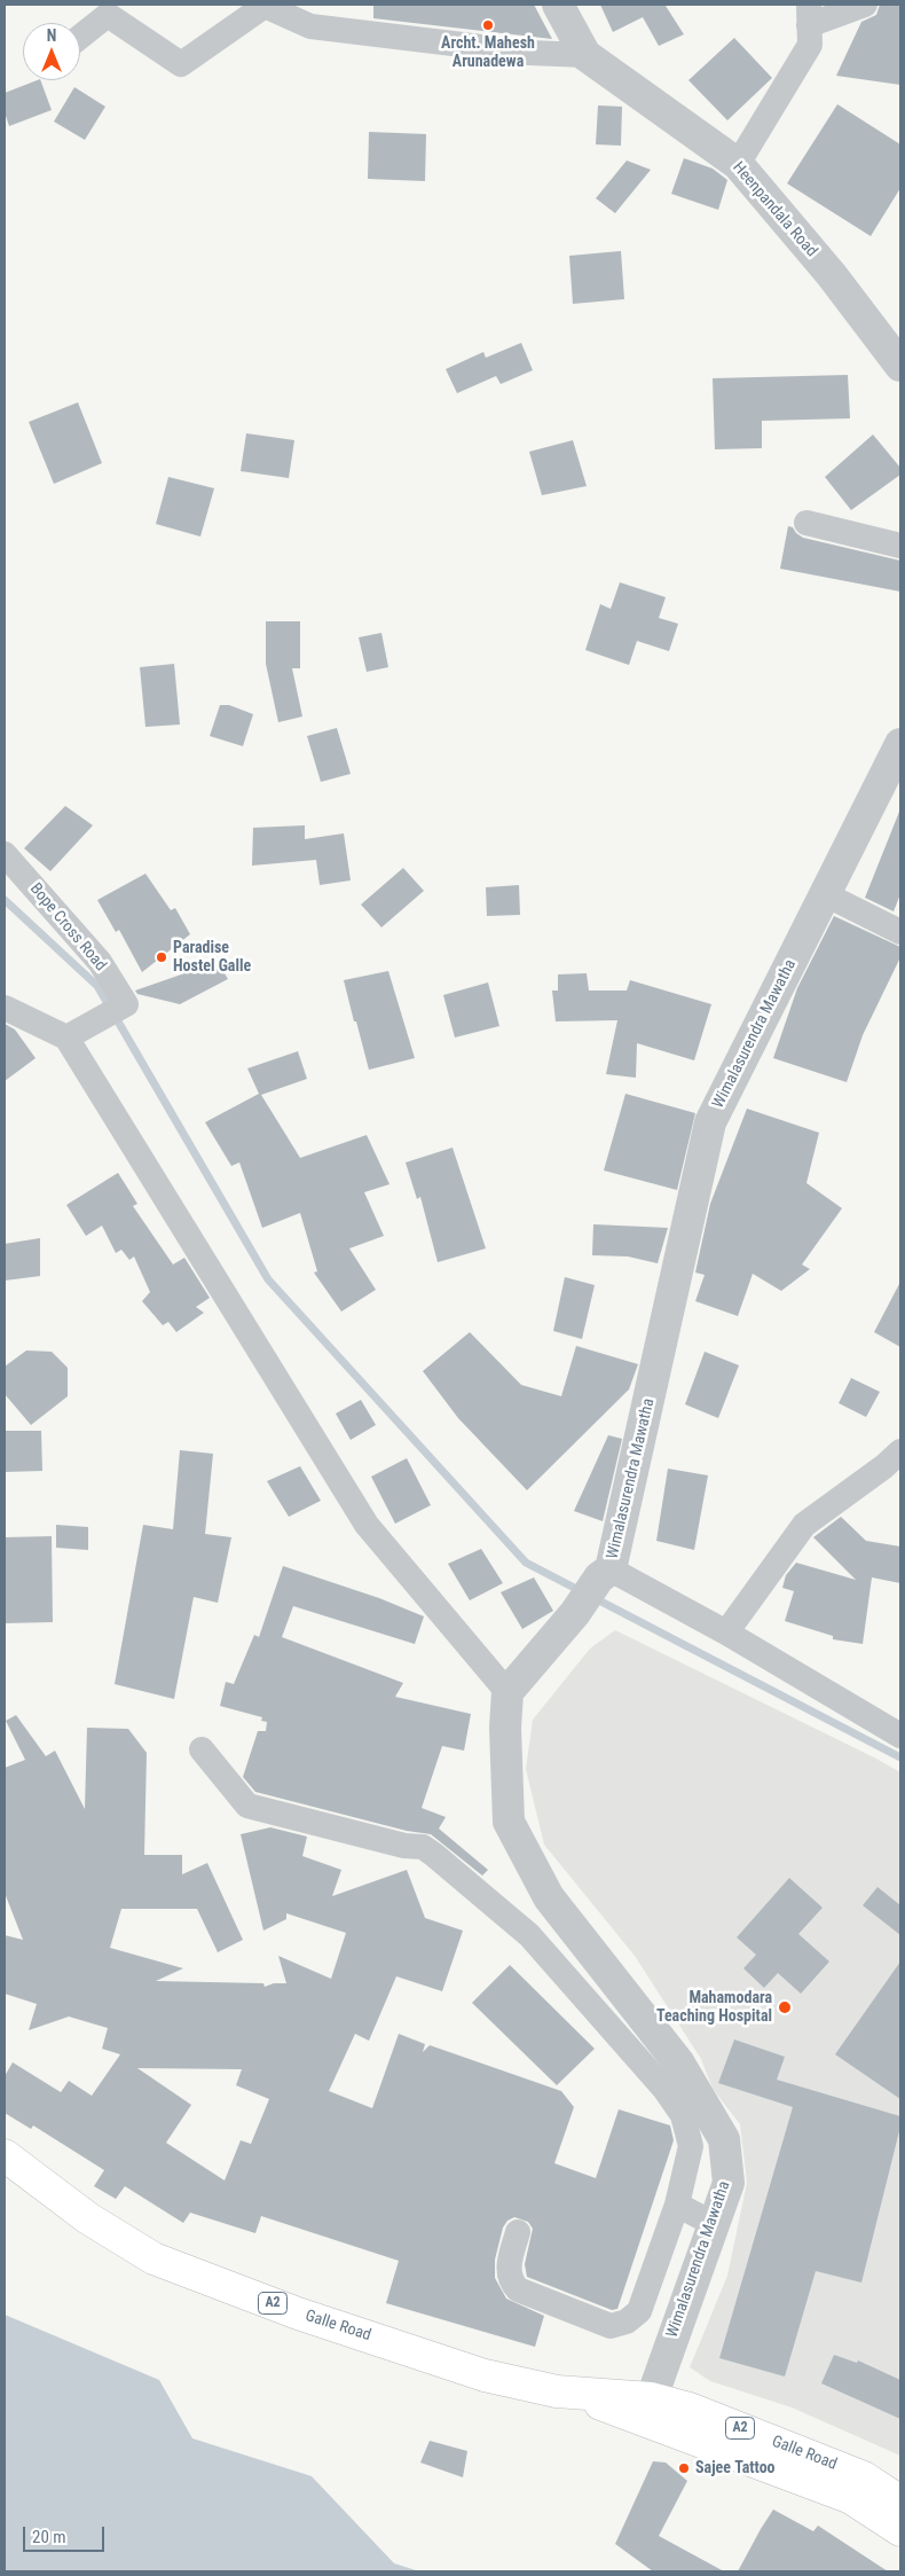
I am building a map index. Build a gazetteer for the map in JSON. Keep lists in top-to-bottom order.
{
  "streets": {
    "highway": ["A2", "Galle Road"],
    "street": ["Heenpandala Road", "Bope Cross Road", "Wimalasurendra Mawatha"]
  },
  "crossings": [
    ["Wimalasurendra Mawatha", "Galle Road"]
  ],
  "places": [
    "Archt. Mahesh Arunadewa",
    "Paradise Hostel Galle",
    "Mahamodara Teaching Hospital",
    "Sajee Tattoo"
  ],
  "scale_bar": "20 m",
  "north": "top"
}
